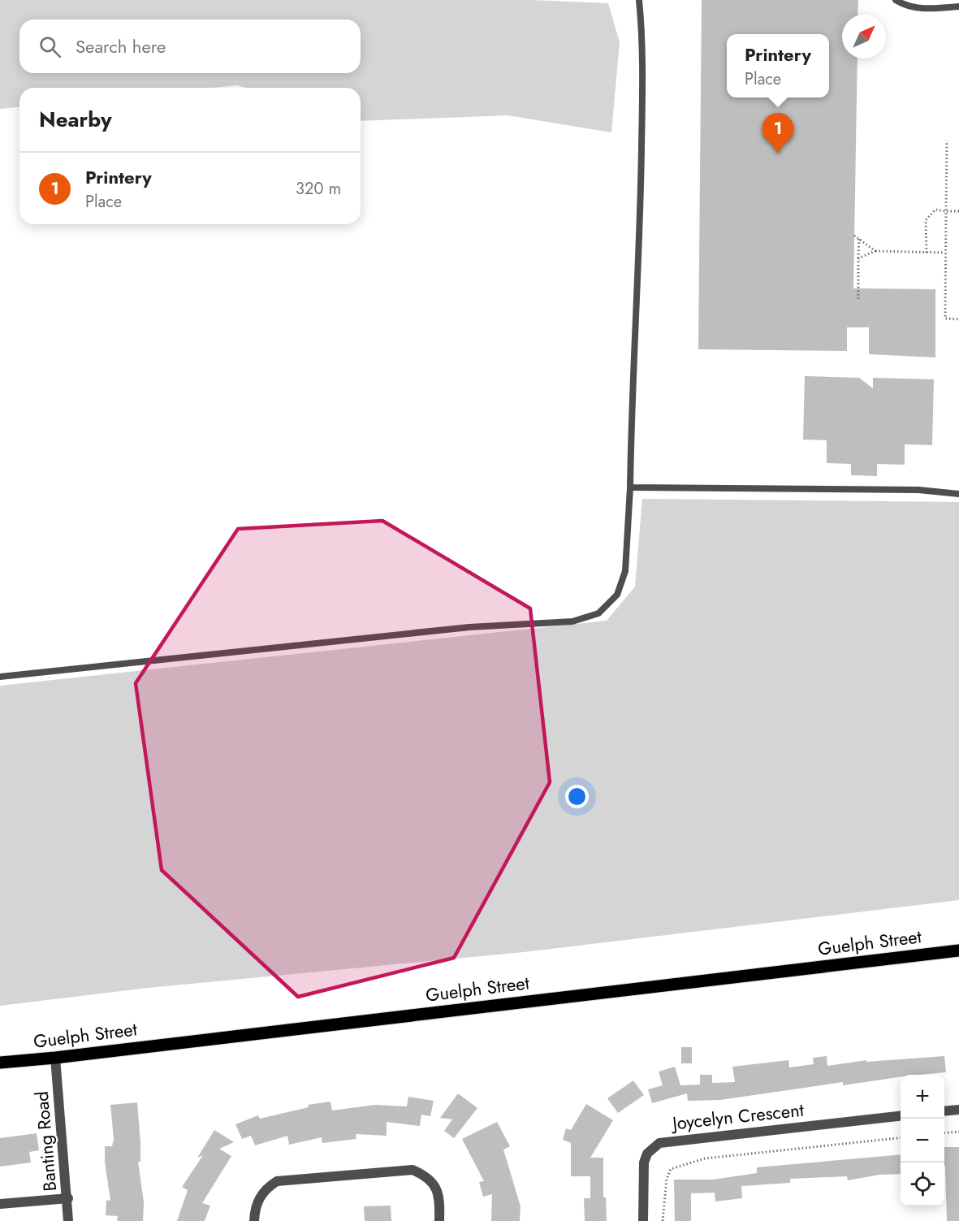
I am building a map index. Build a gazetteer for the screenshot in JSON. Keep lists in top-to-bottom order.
{
  "streets": {
    "main road": ["Guelph Street"],
    "street": ["Joycelyn Crescent", "Banting Road"]
  },
  "crossings": [
    ["Guelph Street", "Banting Road"]
  ],
  "north": "top right",
  "page": {
    "search": "Search here",
    "popup": ["Printery", "Place"],
    "heading": "Nearby",
    "pins": "1",
    "list": [
      {
        "mark": "1",
        "name": "Printery",
        "note": "Place",
        "value": "320 m"
      }
    ],
    "map_buttons": ["+", "−"]
  }
}
